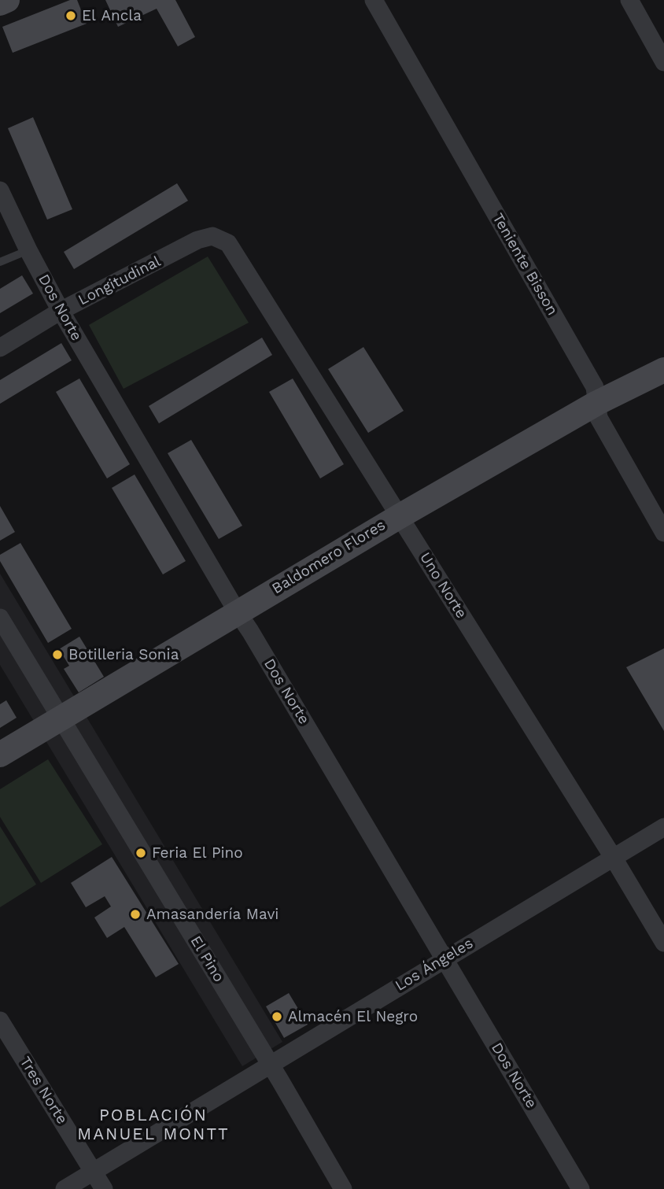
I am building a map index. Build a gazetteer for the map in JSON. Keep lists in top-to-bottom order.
{
  "streets": {
    "street": [
      "Teniente Bisson",
      "Longitudinal",
      "Dos Norte",
      "Baldomero Flores",
      "Uno Norte",
      "El Pino",
      "Los Ángeles",
      "Tres Norte"
    ]
  },
  "crossings": [
    ["Teniente Bisson", "Baldomero Flores"],
    ["Longitudinal", "Dos Norte"],
    ["Longitudinal", "Uno Norte"],
    ["Dos Norte", "Baldomero Flores"],
    ["Dos Norte", "Los Ángeles"],
    ["Baldomero Flores", "Uno Norte"],
    ["Baldomero Flores", "El Pino"],
    ["Uno Norte", "Los Ángeles"],
    ["El Pino", "Los Ángeles"],
    ["Los Ángeles", "Tres Norte"]
  ],
  "districts": ["POBLACIÓN MANUEL MONTT"],
  "places": [
    "El Ancla",
    "Botilleria Sonia",
    "Feria El Pino",
    "Amasandería Mavi",
    "Almacén El Negro"
  ]
}
